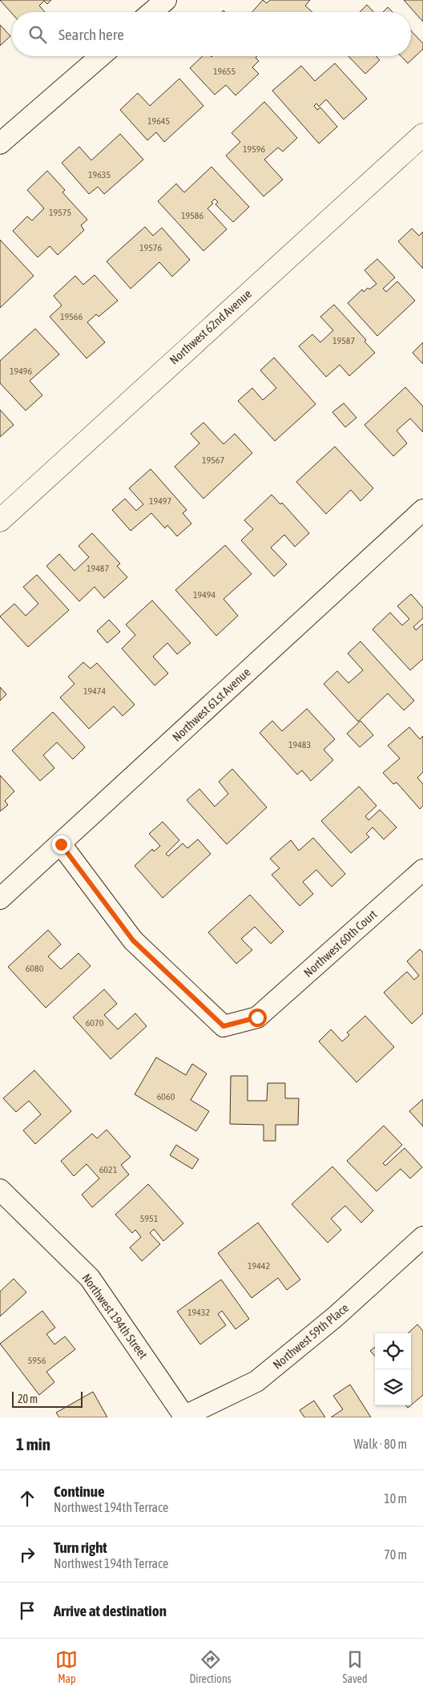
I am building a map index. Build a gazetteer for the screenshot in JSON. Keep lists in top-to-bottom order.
{
  "streets": {
    "street": [
      "Northwest 62nd Avenue",
      "Northwest 61st Avenue",
      "Northwest 60th Court",
      "Northwest 194th Street",
      "Northwest 59th Place"
    ]
  },
  "crossings": [
    ["Northwest 61st Avenue", "Northwest 60th Court"],
    ["Northwest 194th Street", "Northwest 59th Place"]
  ],
  "house_numbers": [
    "19655",
    "19645",
    "19596",
    "19635",
    "19575",
    "19586",
    "19576",
    "19566",
    "19587",
    "19496",
    "19567",
    "19497",
    "19487",
    "19494",
    "19474",
    "19483",
    "6080",
    "6070",
    "6060",
    "6021",
    "5951",
    "19442",
    "19432",
    "5956"
  ],
  "scale_bar": "20 m",
  "page": {
    "search": "Search here",
    "scale": "20 m",
    "heading": ["1 min", "Walk · 80 m"],
    "list": [
      ["Continue", "Northwest 194th Terrace", "10 m"],
      ["Turn right", "Northwest 194th Terrace", "70 m"],
      "Arrive at destination"
    ],
    "nav": ["Map", "Directions", "Saved"]
  }
}
